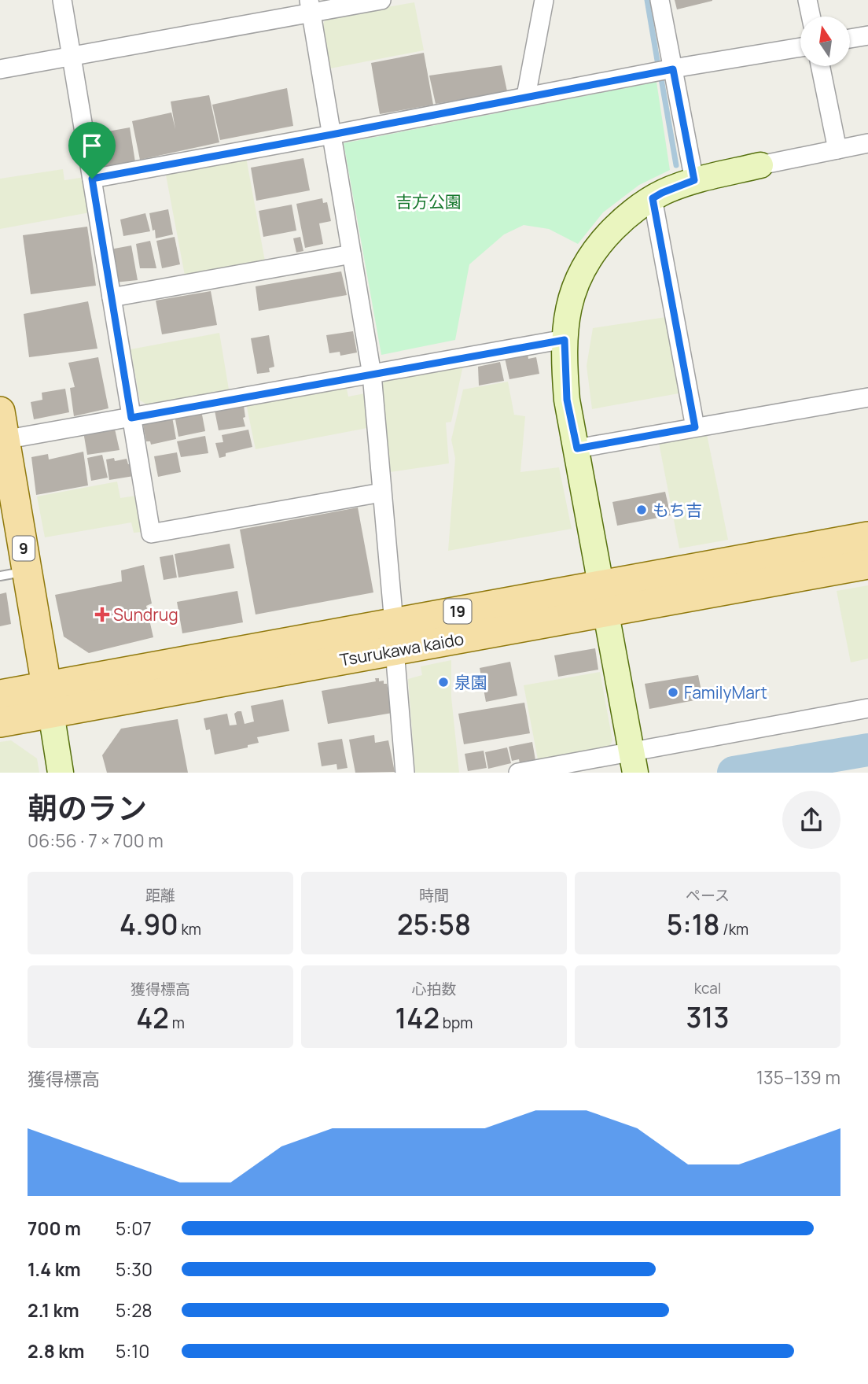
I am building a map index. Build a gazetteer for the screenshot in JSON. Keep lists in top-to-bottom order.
{
  "streets": {
    "main road": ["9", "19", "Tsurukawa kaido"]
  },
  "crossings": [
    ["9", "Tsurukawa kaido"]
  ],
  "parks": ["吉方公園"],
  "places": {
    "other": ["もち吉", "泉園", "FamilyMart"],
    "health": ["Sundrug"]
  },
  "north": "top",
  "page": {
    "heading": ["朝のラン", "06:56 · 7 × 700 m"],
    "stats": [
      ["距離", "4.90 km"],
      ["時間", "25:58"],
      ["ペース", "5:18 /km"],
      ["獲得標高", "42 m"],
      ["心拍数", "142 bpm"],
      ["kcal", "313"]
    ],
    "chart": ["獲得標高", "135–139 m"],
    "list": [
      {
        "name": "700 m",
        "note": "5:07"
      },
      {
        "name": "1.4 km",
        "note": "5:30"
      },
      {
        "name": "2.1 km",
        "note": "5:28"
      },
      {
        "name": "2.8 km",
        "note": "5:10"
      }
    ]
  }
}
